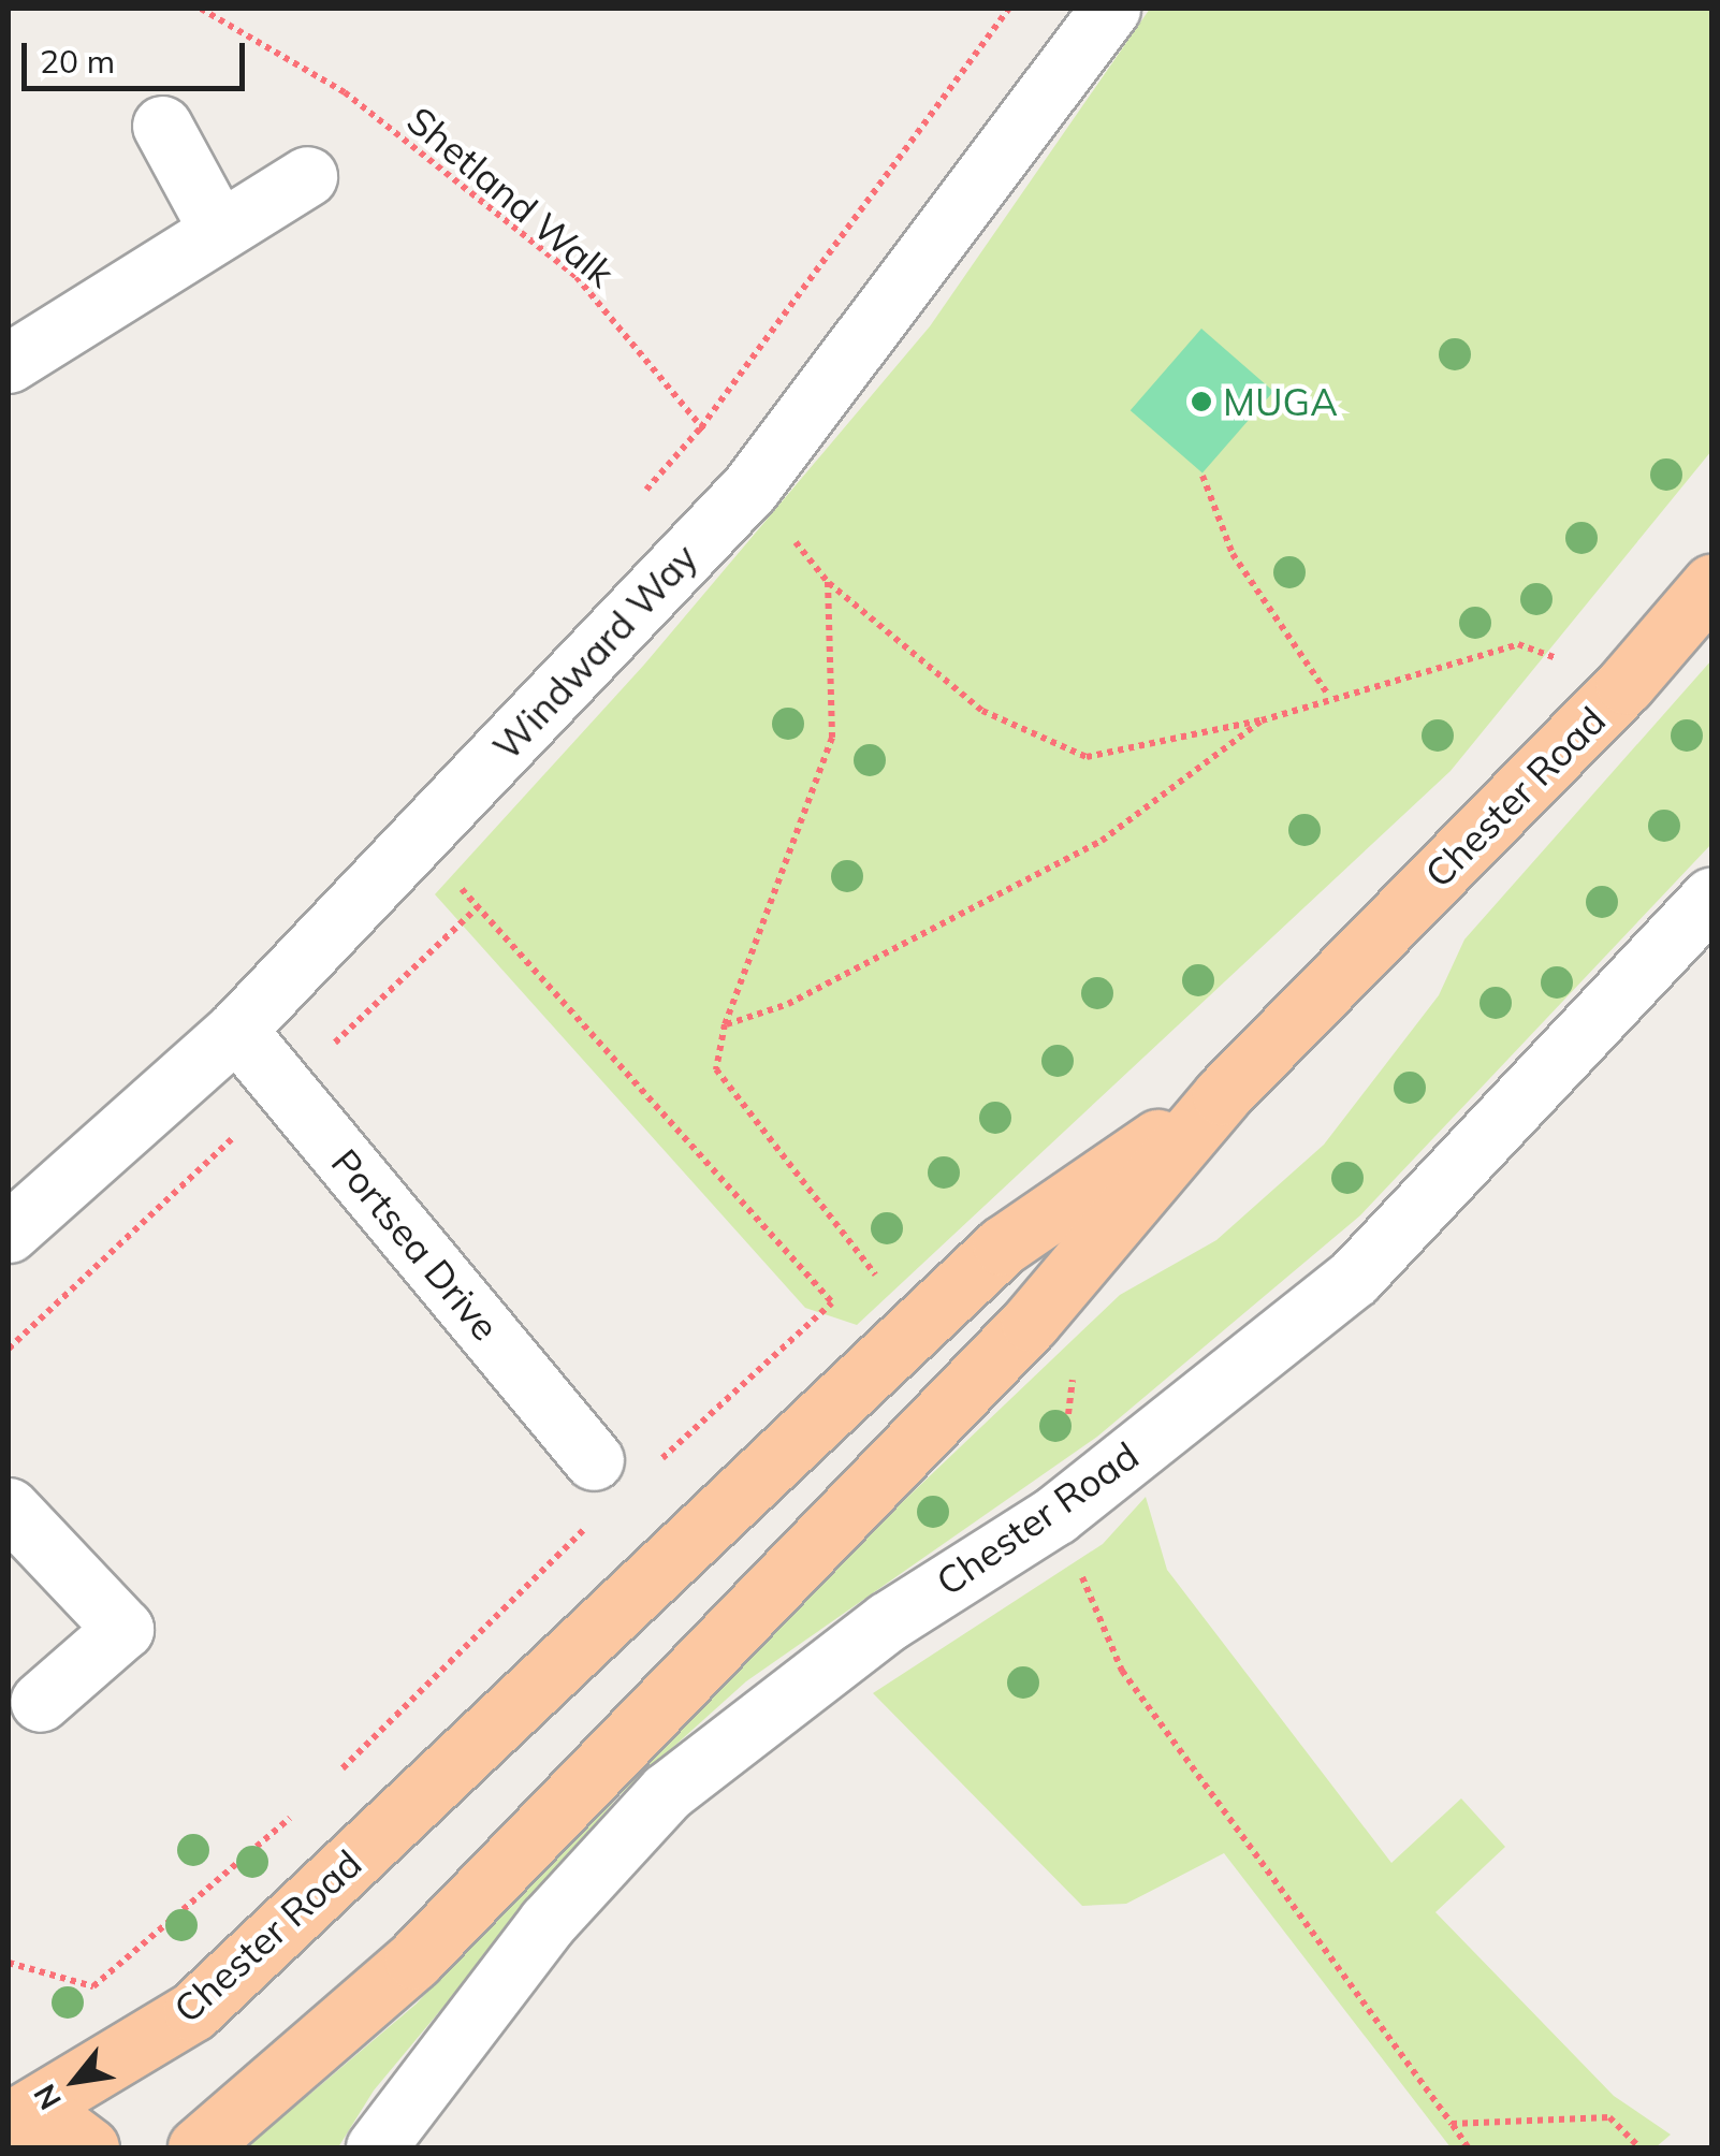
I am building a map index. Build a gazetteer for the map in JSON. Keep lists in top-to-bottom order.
{
  "streets": {
    "main road": ["Chester Road"],
    "street": ["Windward Way", "Portsea Drive"],
    "path": ["Shetland Walk"]
  },
  "crossings": [
    ["Windward Way", "Portsea Drive"]
  ],
  "places": ["MUGA"],
  "scale_bar": "20 m",
  "north": "bottom left"
}
